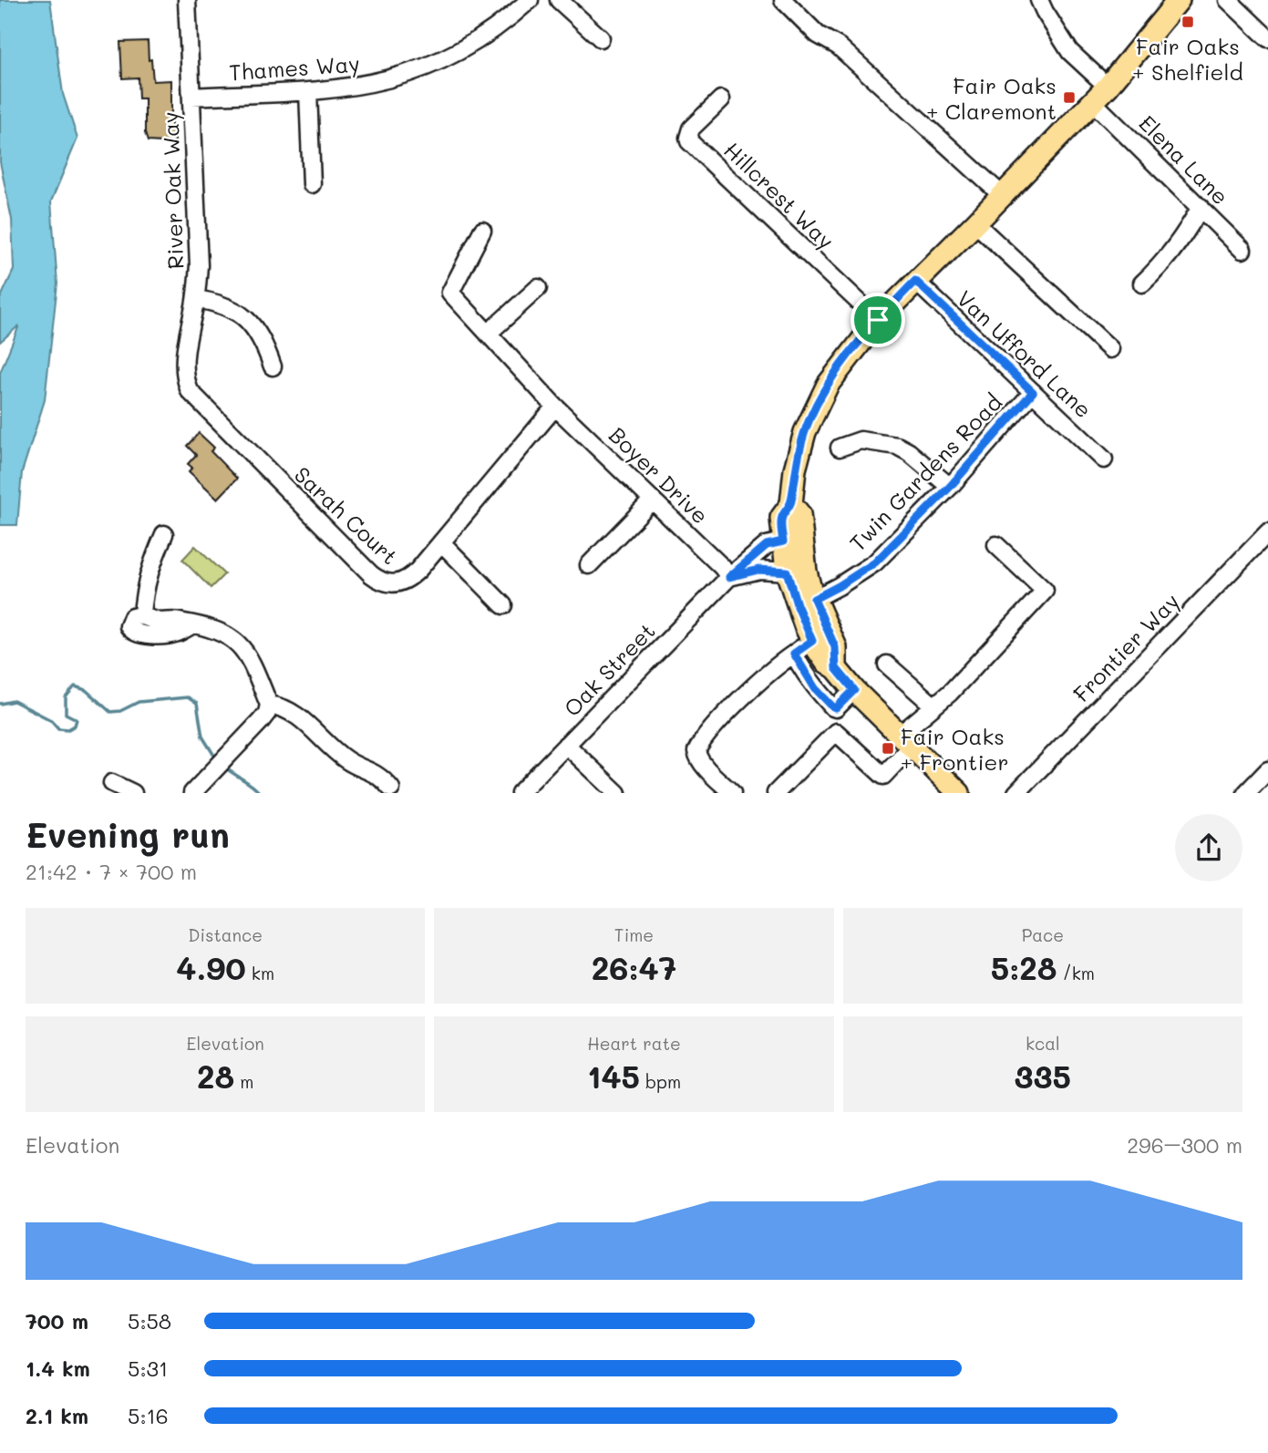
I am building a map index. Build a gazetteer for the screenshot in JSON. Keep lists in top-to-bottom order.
{
  "streets": {
    "street": [
      "Thames Way",
      "Elena Lane",
      "River Oak Way",
      "Hillcrest Way",
      "Van Ufford Lane",
      "Twin Gardens Road",
      "Boyer Drive",
      "Sarah Court",
      "Frontier Way",
      "Oak Street"
    ]
  },
  "crossings": [
    ["Thames Way", "River Oak Way"],
    ["River Oak Way", "Sarah Court"],
    ["Van Ufford Lane", "Twin Gardens Road"],
    ["Boyer Drive", "Sarah Court"],
    ["Boyer Drive", "Oak Street"]
  ],
  "places": {
    "transit": ["Fair Oaks + Shelfield", "Fair Oaks + Claremont", "Fair Oaks + Frontier"]
  },
  "page": {
    "heading": ["Evening run", "21:42 · 7 × 700 m"],
    "stats": [
      ["Distance", "4.90 km"],
      ["Time", "26:47"],
      ["Pace", "5:28 /km"],
      ["Elevation", "28 m"],
      ["Heart rate", "145 bpm"],
      ["kcal", "335"]
    ],
    "chart": ["Elevation", "296–300 m"],
    "list": [
      {
        "name": "700 m",
        "note": "5:58"
      },
      {
        "name": "1.4 km",
        "note": "5:31"
      },
      {
        "name": "2.1 km",
        "note": "5:16"
      }
    ]
  }
}
